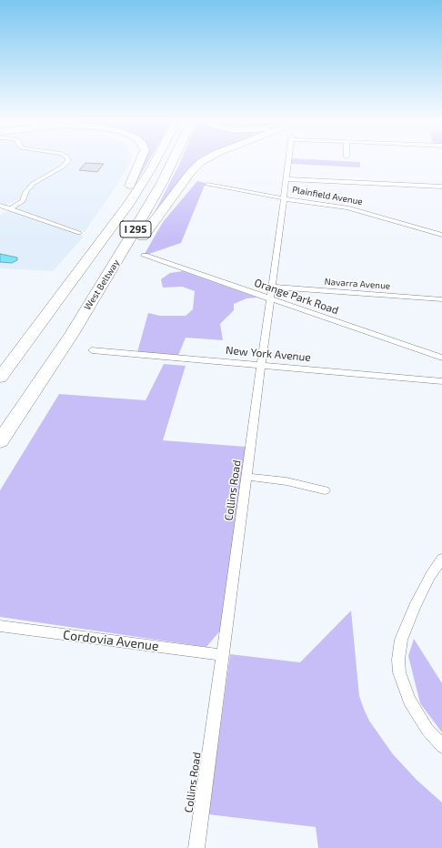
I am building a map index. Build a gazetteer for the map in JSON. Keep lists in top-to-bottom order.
{
  "streets": {
    "highway": ["I 295", "West Beltway"],
    "street": [
      "Plainfield Avenue",
      "Navarra Avenue",
      "Orange Park Road",
      "New York Avenue",
      "Collins Road",
      "Cordovia Avenue"
    ]
  },
  "crossings": [
    ["Plainfield Avenue", "Collins Road"],
    ["Navarra Avenue", "Collins Road"],
    ["Orange Park Road", "Collins Road"],
    ["New York Avenue", "Collins Road"],
    ["Collins Road", "Cordovia Avenue"]
  ]
}
